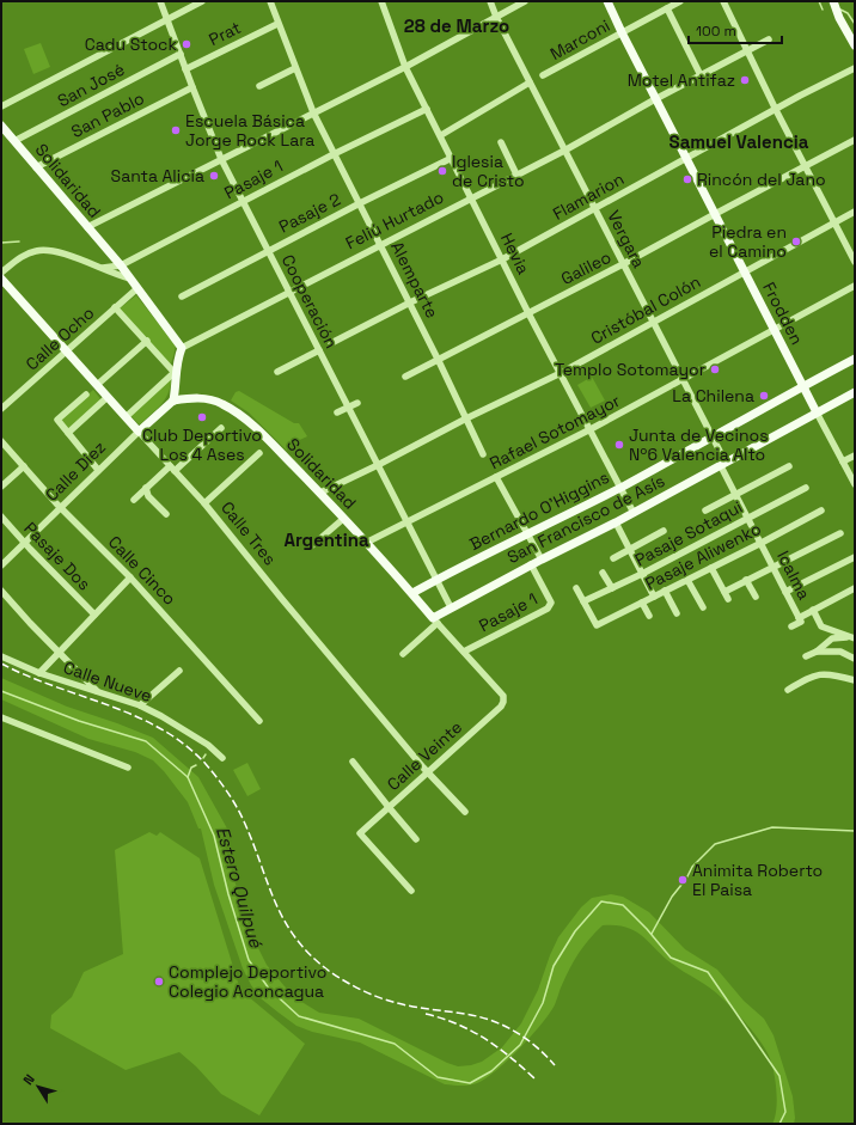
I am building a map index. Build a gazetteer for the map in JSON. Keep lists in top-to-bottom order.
{
  "streets": {
    "main road": [
      "Solidaridad",
      "Frodden",
      "Calle Diez",
      "Bernardo O'Higgins",
      "San Francisco de Asís",
      "Calle Tres"
    ],
    "street": [
      "Prat",
      "Marconi",
      "San José",
      "San Pablo",
      "Pasaje 1",
      "Flamarion",
      "Pasaje 2",
      "Feliú Hurtado",
      "Vergara",
      "Hevia",
      "Galileo",
      "Alemparte",
      "Cooperación",
      "Cristóbal Colón",
      "Calle Ocho",
      "Rafael Sotomayor",
      "Pasaje Sotaqui",
      "Pasaje Dos",
      "Pasaje Aliwenko",
      "Calle Cinco",
      "Icalma",
      "Calle Nueve",
      "Calle Veinte"
    ]
  },
  "crossings": [
    ["Prat", "Alemparte"],
    ["Prat", "Cooperación"],
    ["Marconi", "Frodden"],
    ["San José", "Solidaridad"],
    ["San José", "Cooperación"],
    ["San Pablo", "Solidaridad"],
    ["San Pablo", "Cooperación"],
    ["Pasaje 1", "Solidaridad"],
    ["Pasaje 1", "Hevia"],
    ["Pasaje 1", "Alemparte"],
    ["Pasaje 1", "Cooperación"],
    ["Pasaje 1", "San Francisco de Asís"],
    ["Solidaridad", "Feliú Hurtado"],
    ["Solidaridad", "Cristóbal Colón"],
    ["Solidaridad", "Calle Ocho"],
    ["Solidaridad", "Rafael Sotomayor"],
    ["Solidaridad", "Calle Diez"],
    ["Solidaridad", "Bernardo O'Higgins"],
    ["Solidaridad", "San Francisco de Asís"],
    ["Solidaridad", "Calle Veinte"],
    ["Flamarion", "Vergara"],
    ["Flamarion", "Hevia"],
    ["Flamarion", "Alemparte"],
    ["Flamarion", "Frodden"],
    ["Pasaje 2", "Hevia"],
    ["Pasaje 2", "Alemparte"],
    ["Pasaje 2", "Cooperación"],
    ["Feliú Hurtado", "Vergara"],
    ["Feliú Hurtado", "Hevia"],
    ["Feliú Hurtado", "Alemparte"],
    ["Feliú Hurtado", "Cooperación"],
    ["Feliú Hurtado", "Frodden"],
    ["Vergara", "Galileo"],
    ["Vergara", "Cristóbal Colón"],
    ["Vergara", "Rafael Sotomayor"],
    ["Vergara", "Bernardo O'Higgins"],
    ["Vergara", "San Francisco de Asís"],
    ["Vergara", "Icalma"],
    ["Hevia", "Galileo"],
    ["Hevia", "Cristóbal Colón"],
    ["Hevia", "Rafael Sotomayor"],
    ["Hevia", "Bernardo O'Higgins"],
    ["Hevia", "San Francisco de Asís"],
    ["Galileo", "Alemparte"],
    ["Galileo", "Frodden"],
    ["Alemparte", "Cristóbal Colón"],
    ["Cooperación", "Cristóbal Colón"],
    ["Cooperación", "Rafael Sotomayor"],
    ["Cooperación", "Bernardo O'Higgins"],
    ["Cooperación", "San Francisco de Asís"],
    ["Cristóbal Colón", "Frodden"],
    ["Frodden", "Rafael Sotomayor"],
    ["Frodden", "Bernardo O'Higgins"],
    ["Frodden", "San Francisco de Asís"],
    ["Calle Ocho", "Calle Tres"],
    ["Calle Diez", "Calle Tres"],
    ["Calle Diez", "Pasaje Dos"],
    ["Calle Diez", "Calle Cinco"],
    ["San Francisco de Asís", "Icalma"],
    ["Calle Tres", "Calle Veinte"],
    ["Pasaje Sotaqui", "Pasaje Aliwenko"],
    ["Pasaje Sotaqui", "Icalma"],
    ["Pasaje Aliwenko", "Icalma"]
  ],
  "districts": ["28 de Marzo", "Samuel Valencia", "Argentina"],
  "water": ["Estero Quilpué"],
  "places": [
    "Cadu Stock",
    "Motel Antifaz",
    "Escuela Básica Jorge Rock Lara",
    "Iglesia de Cristo",
    "Santa Alicia",
    "Rincón del Jano",
    "Piedra en el Camino",
    "Templo Sotomayor",
    "La Chilena",
    "Club Deportivo Los 4 Ases",
    "Junta de Vecinos Nº6 Valencia Alto",
    "Animita Roberto El Paisa",
    "Complejo Deportivo Colegio Aconcagua"
  ],
  "scale_bar": "100 m",
  "north": "top left"
}
